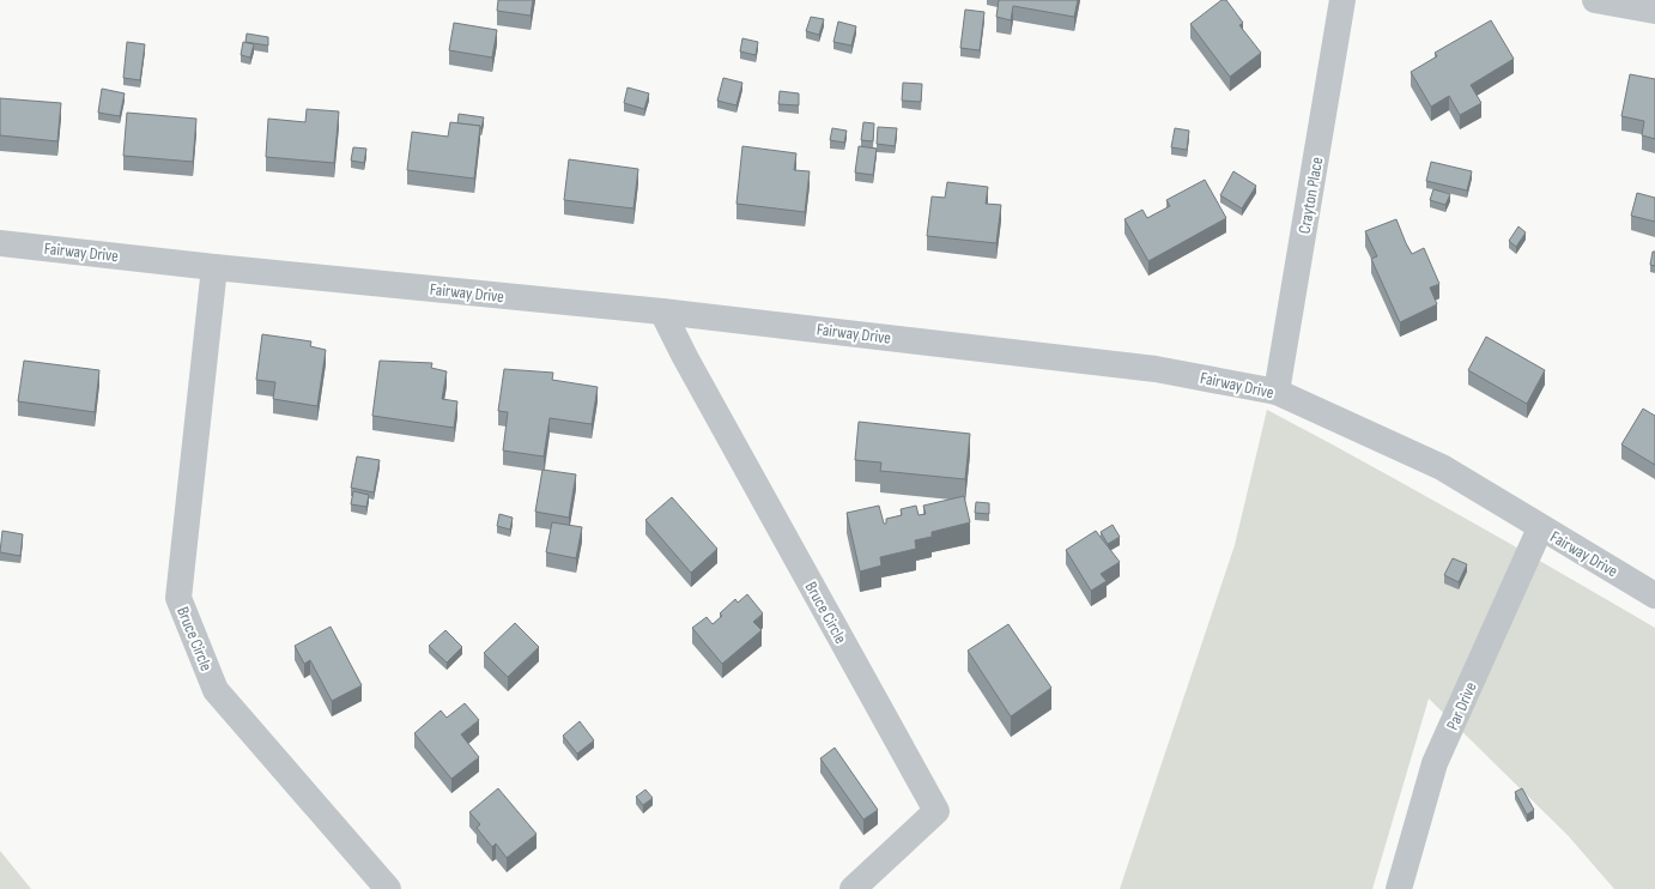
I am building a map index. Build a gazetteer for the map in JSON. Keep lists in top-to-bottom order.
{
  "streets": {
    "street": [
      "Crayton Place",
      "Fairway Drive",
      "Bruce Circle",
      "Par Drive"
    ]
  },
  "crossings": [
    ["Crayton Place", "Fairway Drive"],
    ["Fairway Drive", "Bruce Circle"],
    ["Fairway Drive", "Par Drive"]
  ]
}
